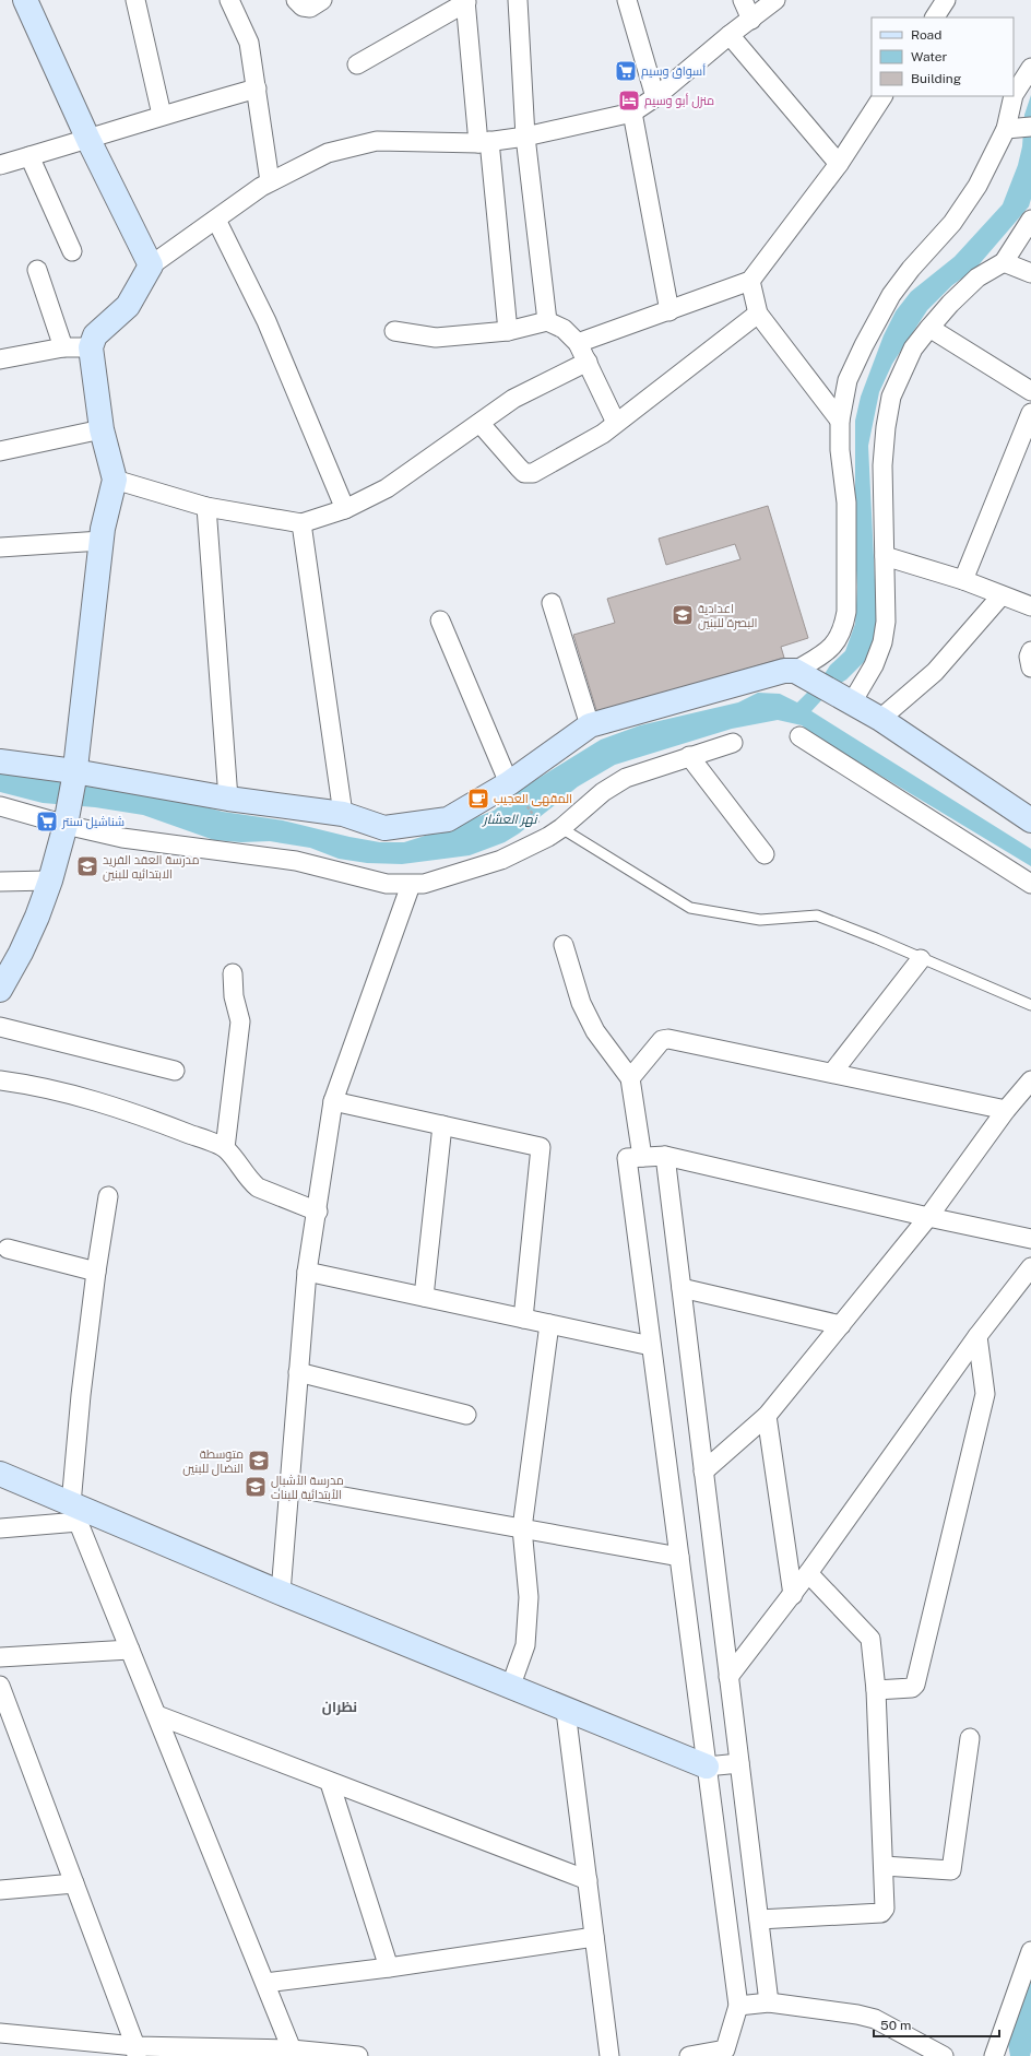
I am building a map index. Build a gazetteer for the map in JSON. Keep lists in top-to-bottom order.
{
  "districts": ["نظران"],
  "water": ["نهر العشار"],
  "places": {
    "supermarket": ["أسواق وسيم", "شناشيل سنتر"],
    "hotel": ["منزل أبو وسيم"],
    "school or university": [
      "اعدادية البصرة للبنين",
      "مدرسة العقد الفريد الابتدائيه للبنين",
      "متوسطة النضال للبنين",
      "مدرسة الأشبال الأبتدائية للبنات"
    ],
    "cafe": ["المقهى العجيب"]
  },
  "legend": ["Road", "Water", "Building"],
  "scale_bar": "50 m"
}
